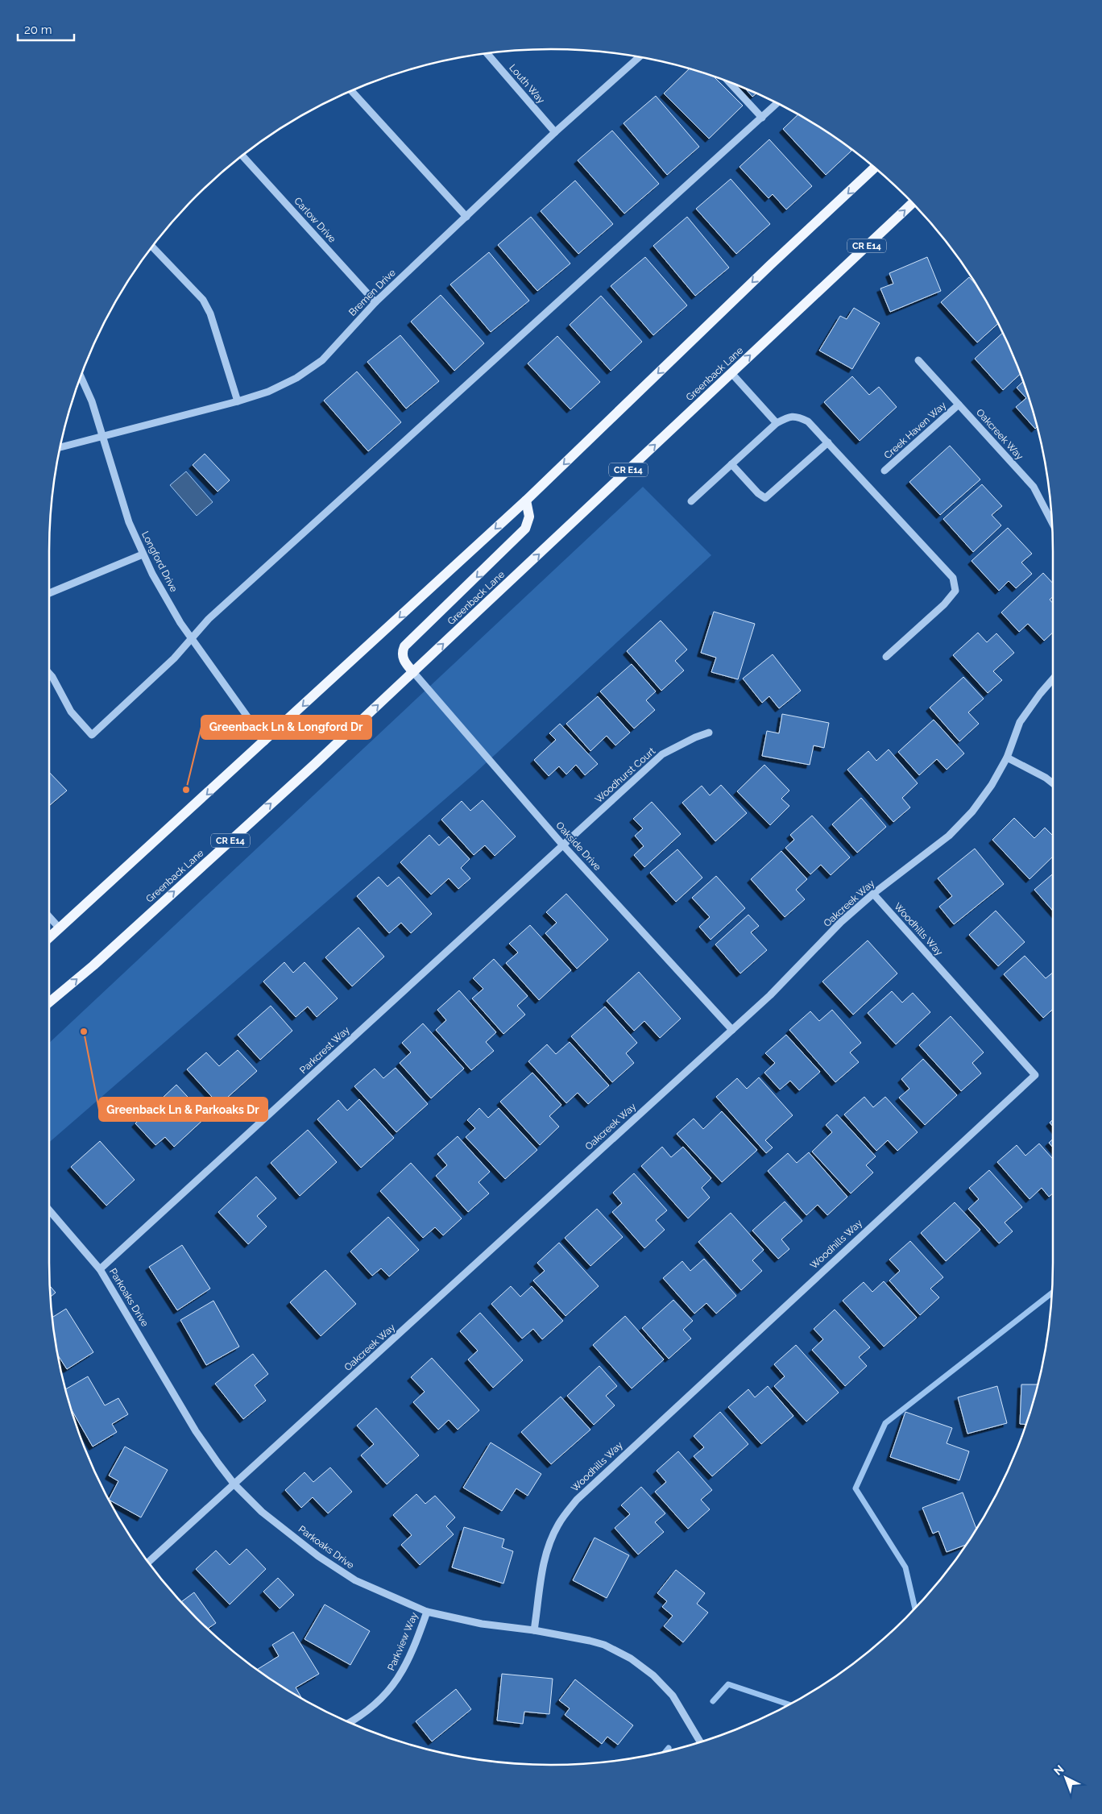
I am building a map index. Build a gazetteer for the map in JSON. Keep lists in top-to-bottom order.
{
  "streets": {
    "main road": ["CR E14", "Greenback Lane"],
    "street": [
      "Louth Way",
      "Carlow Drive",
      "Bremen Drive",
      "Creek Haven Way",
      "Oakcreek Way",
      "Longford Drive",
      "Woodhurst Court",
      "Oakside Drive",
      "Woodhills Way",
      "Parkcrest Way",
      "Parkoaks Drive",
      "Parkview Way"
    ]
  },
  "crossings": [
    ["Louth Way", "Bremen Drive"],
    ["Carlow Drive", "Bremen Drive"],
    ["Bremen Drive", "Longford Drive"],
    ["Greenback Lane", "Oakside Drive"],
    ["Creek Haven Way", "Oakcreek Way"],
    ["Oakcreek Way", "Oakside Drive"],
    ["Oakcreek Way", "Woodhills Way"],
    ["Oakcreek Way", "Parkoaks Drive"],
    ["Woodhurst Court", "Oakside Drive"],
    ["Woodhurst Court", "Parkcrest Way"],
    ["Oakside Drive", "Parkcrest Way"],
    ["Woodhills Way", "Parkoaks Drive"],
    ["Parkcrest Way", "Parkoaks Drive"],
    ["Parkoaks Drive", "Parkview Way"]
  ],
  "places": ["Greenback Ln & Longford Dr", "Greenback Ln & Parkoaks Dr"],
  "scale_bar": "20 m",
  "north": "top left"
}
